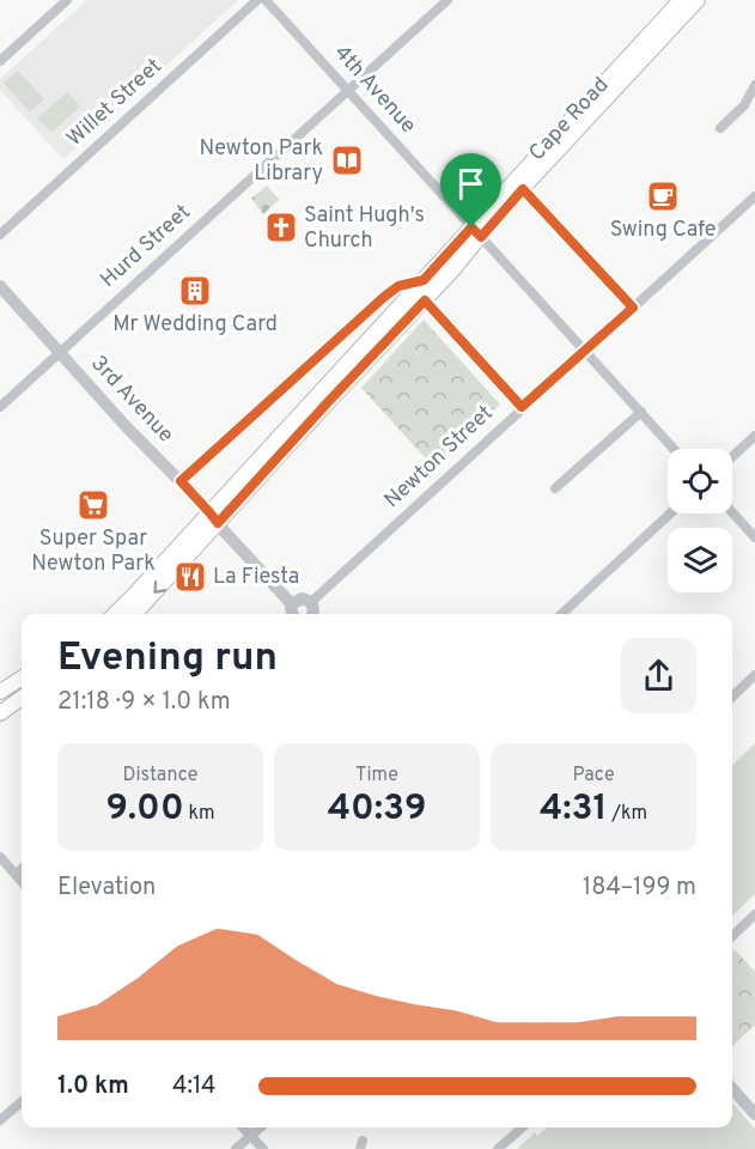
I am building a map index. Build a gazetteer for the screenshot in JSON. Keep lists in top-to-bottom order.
{
  "streets": {
    "main road": ["Cape Road"],
    "street": [
      "4th Avenue",
      "Willet Street",
      "Hurd Street",
      "3rd Avenue",
      "Newton Street"
    ]
  },
  "crossings": [
    ["4th Avenue", "Cape Road"],
    ["4th Avenue", "Hurd Street"],
    ["4th Avenue", "Newton Street"],
    ["Cape Road", "3rd Avenue"],
    ["Hurd Street", "3rd Avenue"]
  ],
  "places": {
    "library": ["Newton Park Library"],
    "cafe": ["Swing Cafe"],
    "church": ["Saint Hugh's Church"],
    "building": ["Mr Wedding Card"],
    "supermarket": ["Super Spar Newton Park"],
    "restaurant": ["La Fiesta"]
  },
  "page": {
    "heading": ["Evening run", "21:18 · 9 × 1.0 km"],
    "stats": [
      ["Distance", "9.00 km"],
      ["Time", "40:39"],
      ["Pace", "4:31 /km"]
    ],
    "chart": ["Elevation", "184–199 m"],
    "list": [
      {
        "name": "1.0 km",
        "note": "4:14"
      }
    ]
  }
}
